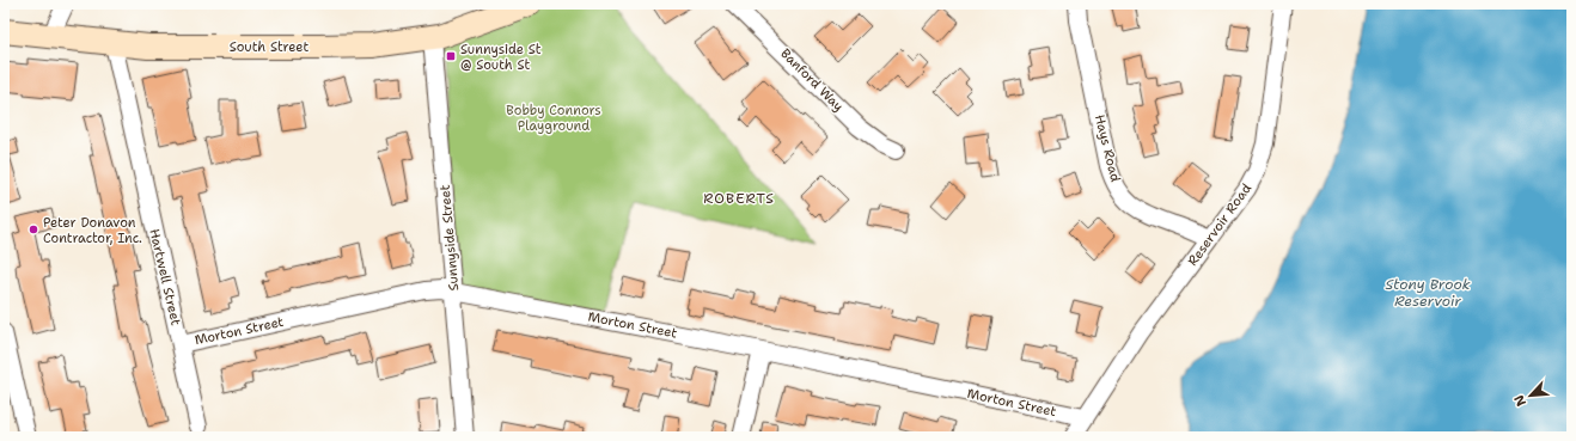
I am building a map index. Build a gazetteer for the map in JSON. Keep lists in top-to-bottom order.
{
  "streets": {
    "main road": ["South Street"],
    "street": [
      "Banford Way",
      "Hays Road",
      "Reservoir Road",
      "Sunnyside Street",
      "Hartwell Street",
      "Morton Street"
    ]
  },
  "crossings": [
    ["South Street", "Sunnyside Street"],
    ["South Street", "Hartwell Street"],
    ["Hays Road", "Reservoir Road"],
    ["Reservoir Road", "Morton Street"],
    ["Sunnyside Street", "Morton Street"],
    ["Hartwell Street", "Morton Street"]
  ],
  "districts": ["ROBERTS"],
  "water": ["Stony Brook Reservoir"],
  "parks": ["Bobby Connors Playground"],
  "places": {
    "transit": ["Sunnyside St @ South St"],
    "other": ["Peter Donavon Contractor, Inc."]
  },
  "north": "bottom left"
}
